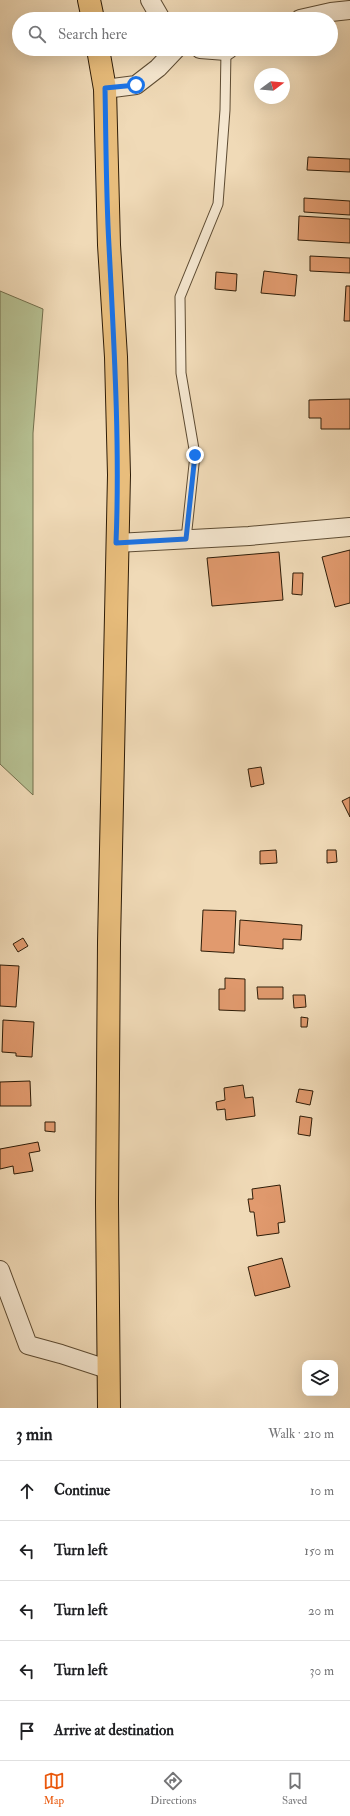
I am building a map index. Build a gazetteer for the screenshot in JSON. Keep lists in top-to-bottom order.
{
  "north": "right",
  "page": {
    "search": "Search here",
    "heading": ["3 min", "Walk · 210 m"],
    "list": [
      ["Continue", "10 m"],
      ["Turn left", "150 m"],
      ["Turn left", "20 m"],
      ["Turn left", "30 m"],
      "Arrive at destination"
    ],
    "nav": ["Map", "Directions", "Saved"]
  }
}
